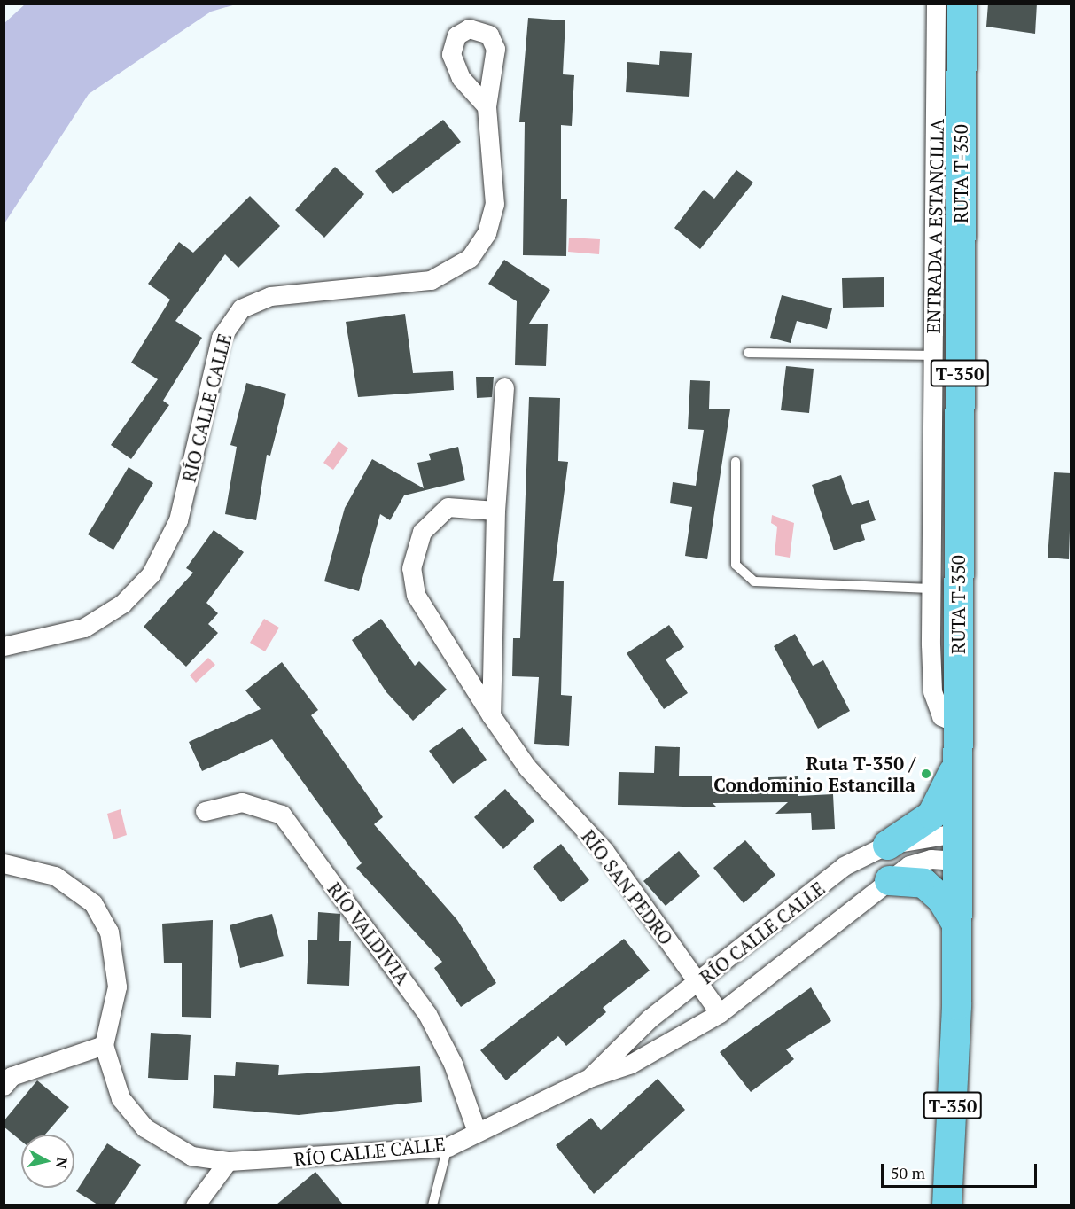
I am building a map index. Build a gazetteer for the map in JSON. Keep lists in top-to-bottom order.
{
  "streets": {
    "main road": ["RUTA T-350", "T-350"],
    "street": [
      "ENTRADA A ESTANCILLA",
      "RÍO CALLE CALLE",
      "RÍO SAN PEDRO",
      "RÍO VALDIVIA"
    ]
  },
  "crossings": [
    ["RUTA T-350", "ENTRADA A ESTANCILLA"],
    ["RUTA T-350", "RÍO CALLE CALLE"],
    ["RÍO CALLE CALLE", "RÍO SAN PEDRO"],
    ["RÍO CALLE CALLE", "RÍO VALDIVIA"]
  ],
  "places": ["Ruta T-350 / Condominio Estancilla"],
  "scale_bar": "50 m",
  "north": "right"
}
